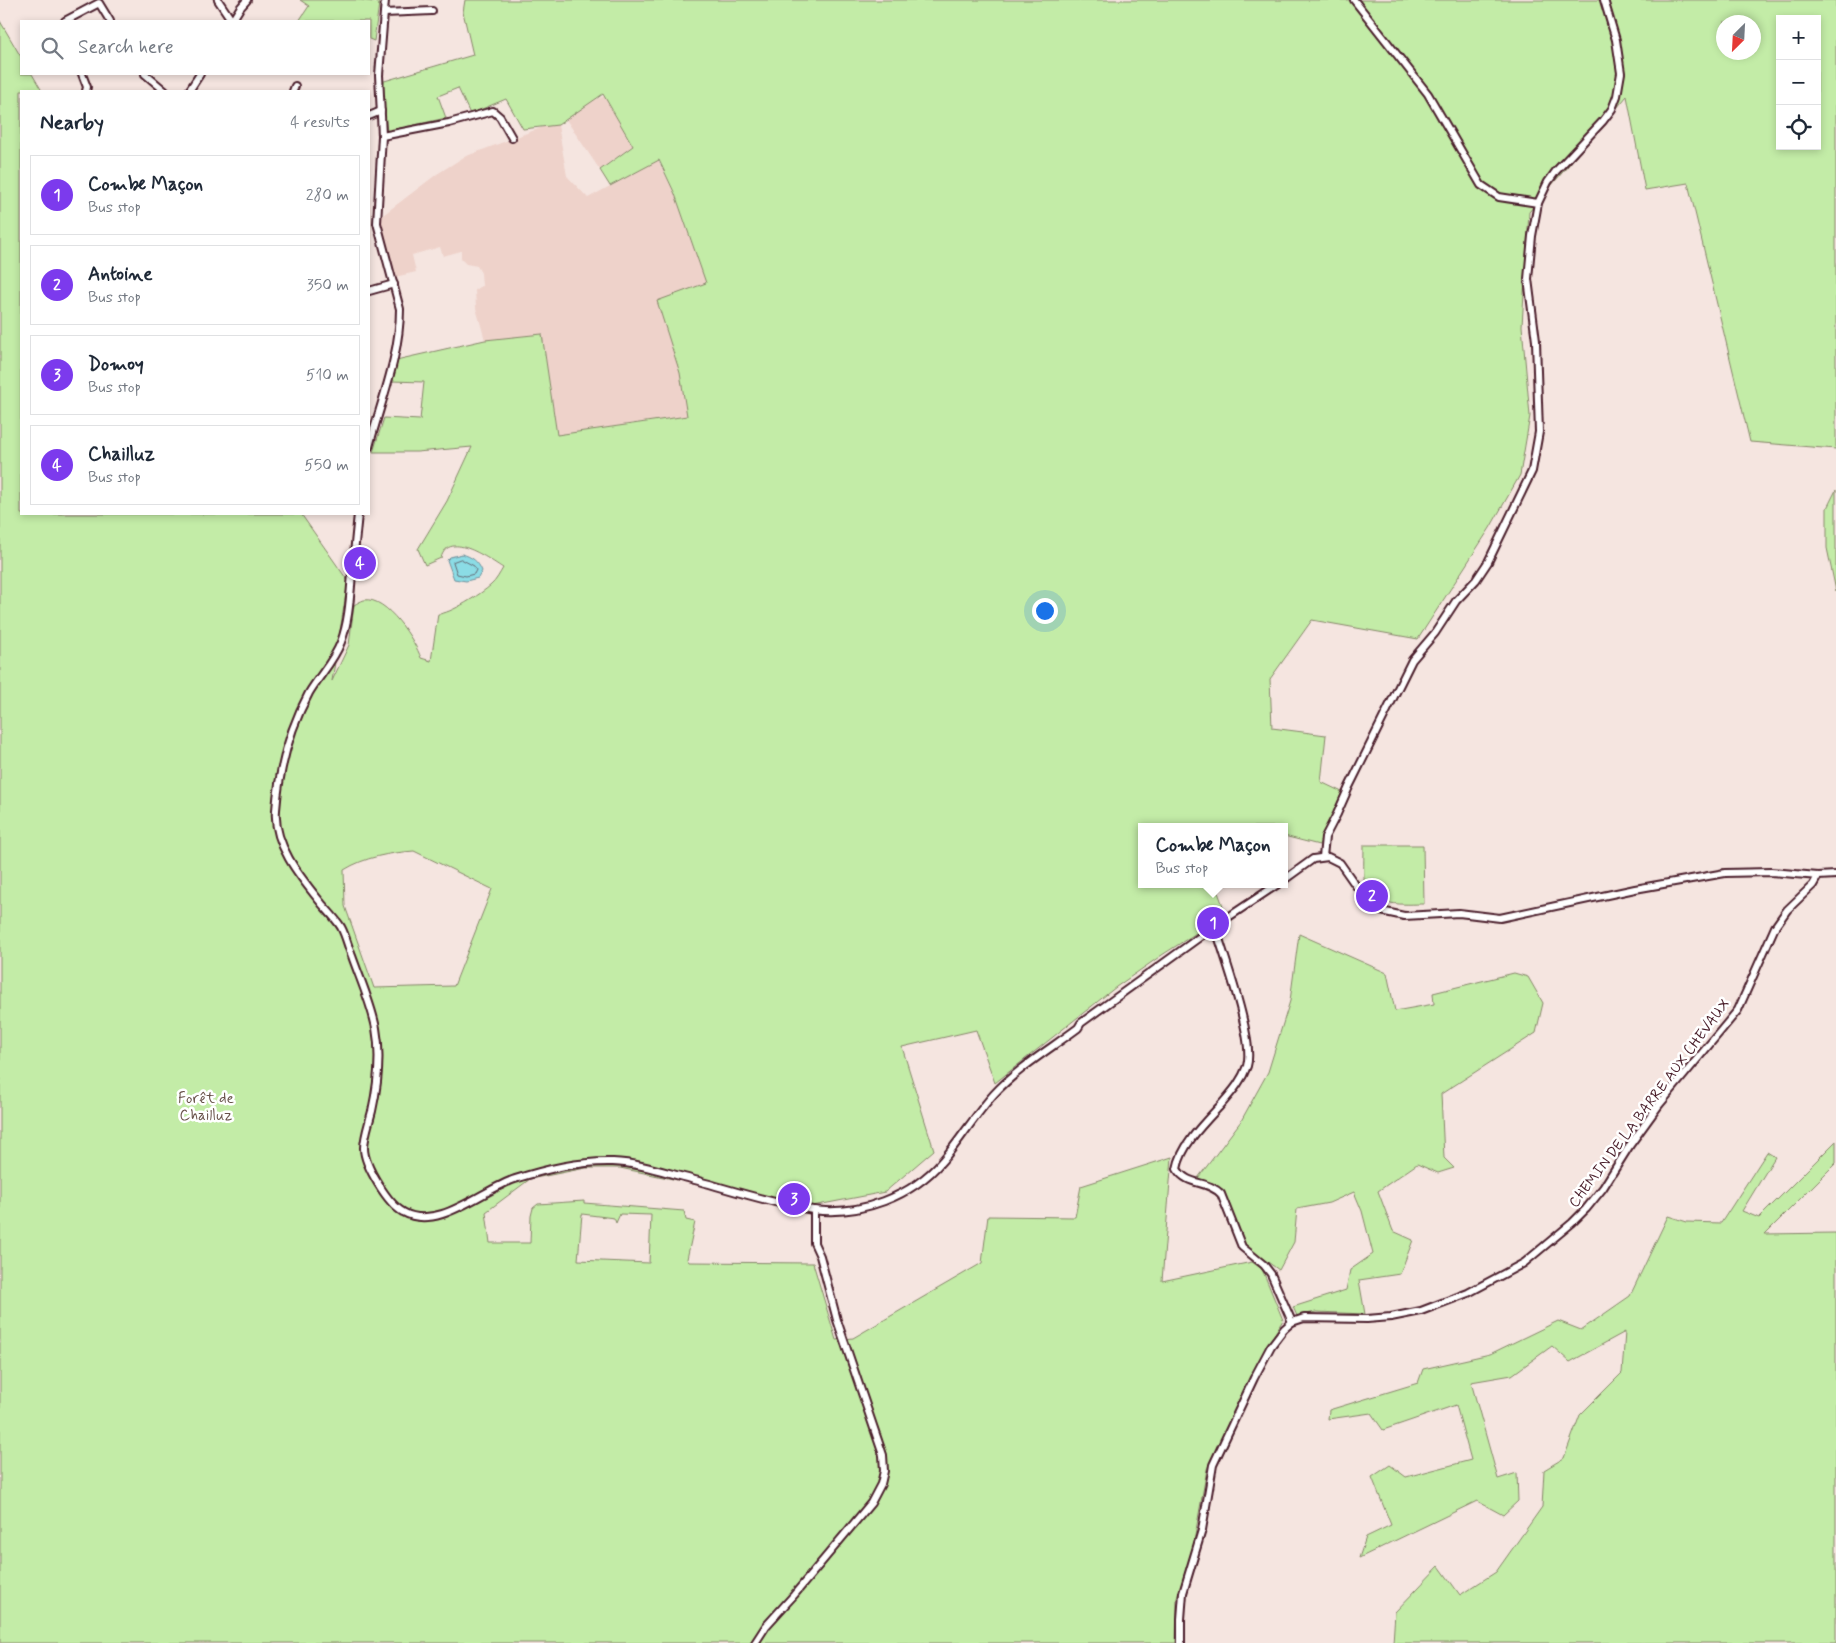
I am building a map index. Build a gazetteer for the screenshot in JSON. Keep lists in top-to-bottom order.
{
  "streets": {
    "street": ["CHEMIN DE LA BARRE AUX CHEVAUX"]
  },
  "parks": ["Forêt de Chailluz"],
  "north": "bottom left",
  "page": {
    "map_buttons": ["+", "−"],
    "search": "Search here",
    "heading": ["Nearby", "4 results"],
    "list": [
      {
        "mark": "1",
        "name": "Combe Maçon",
        "note": "Bus stop",
        "value": "280 m"
      },
      {
        "mark": "2",
        "name": "Antoine",
        "note": "Bus stop",
        "value": "350 m"
      },
      {
        "mark": "3",
        "name": "Domoy",
        "note": "Bus stop",
        "value": "510 m"
      },
      {
        "mark": "4",
        "name": "Chailluz",
        "note": "Bus stop",
        "value": "550 m"
      }
    ],
    "pins": [
      "4",
      "2",
      "1",
      "3"
    ],
    "popup": ["Combe Maçon", "Bus stop"]
  }
}
